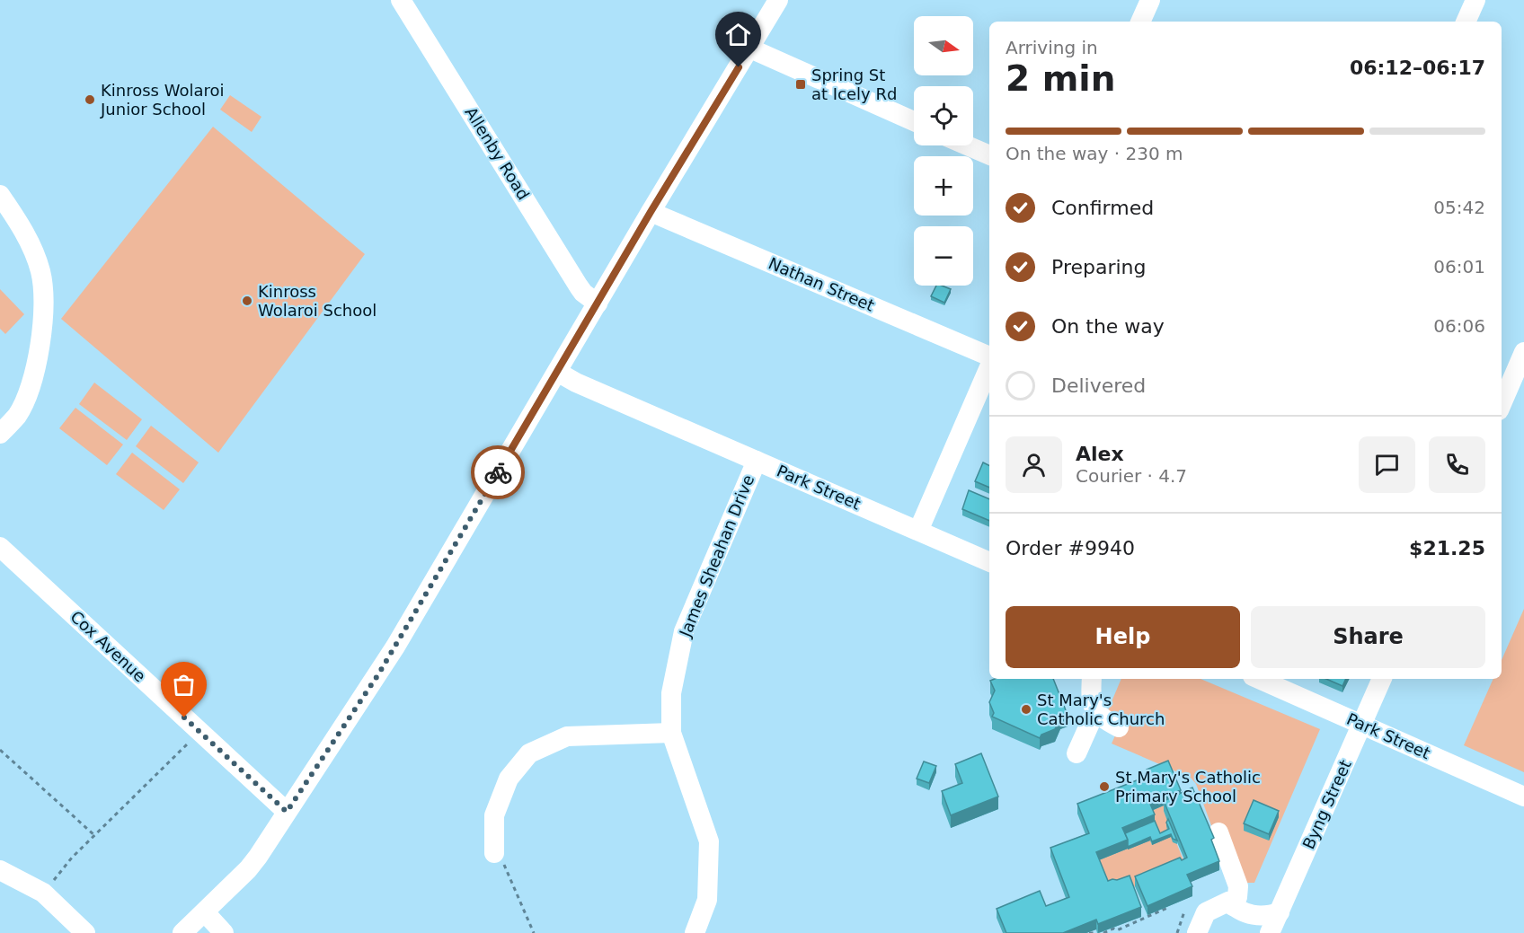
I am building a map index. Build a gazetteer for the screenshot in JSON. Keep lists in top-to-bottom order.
{
  "streets": {
    "street": [
      "Allenby Road",
      "Nathan Street",
      "Park Street",
      "James Sheahan Drive",
      "Cox Avenue",
      "Byng Street"
    ]
  },
  "crossings": [
    ["Park Street", "James Sheahan Drive"],
    ["Park Street", "Byng Street"]
  ],
  "places": {
    "transit": ["Spring St at Icely Rd"],
    "other": [
      "Kinross Wolaroi Junior School",
      "Kinross Wolaroi School",
      "St Mary's Catholic Church",
      "St Mary's Catholic Primary School"
    ]
  },
  "north": "right",
  "page": {
    "map_buttons": ["+", "−"],
    "heading": ["2 min", "Arriving in", "06:12–06:17"],
    "panel": [
      "Alex",
      "Courier · 4.7",
      "Order #9940",
      "$21.25"
    ],
    "bar": "On the way · 230 m",
    "list": [
      ["Confirmed", "05:42"],
      ["Preparing", "06:01"],
      ["On the way", "06:06"],
      "Delivered"
    ],
    "buttons": ["Help", "Share"]
  }
}
